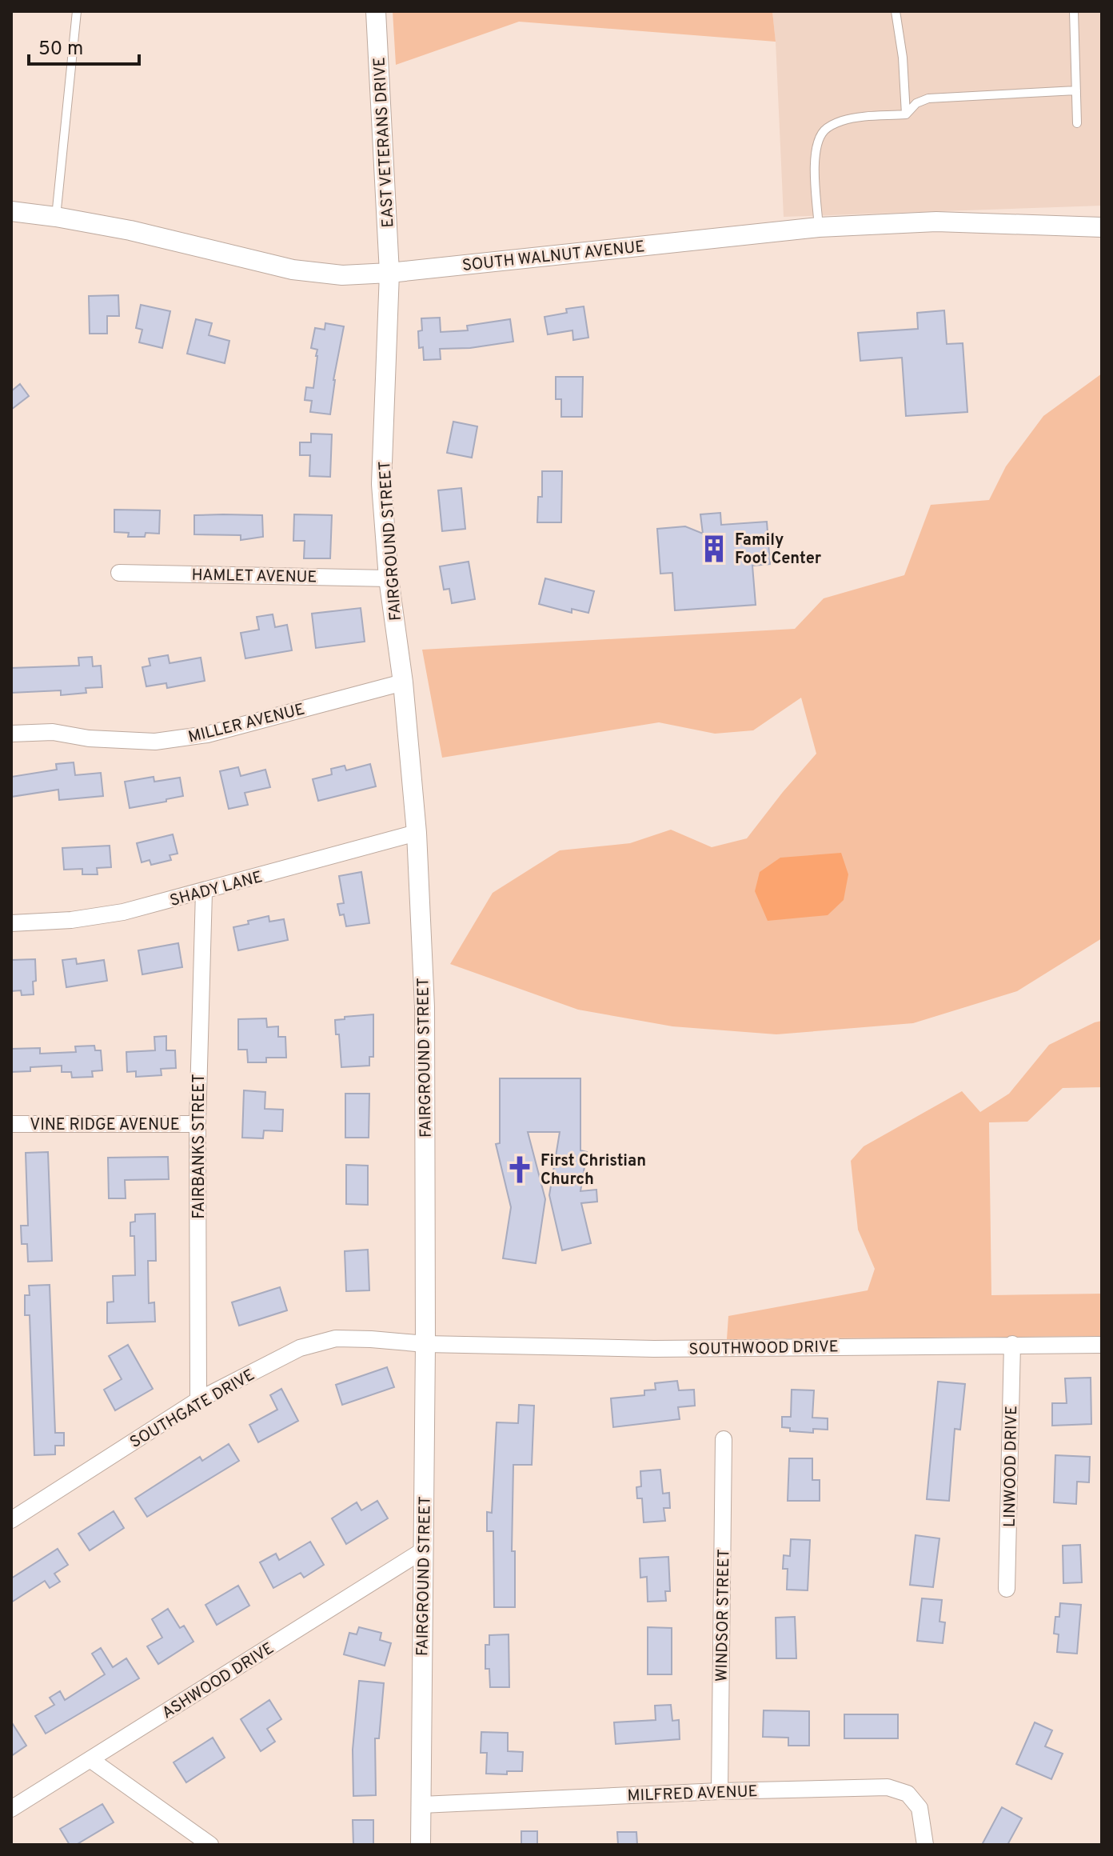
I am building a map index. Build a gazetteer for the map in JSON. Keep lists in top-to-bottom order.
{
  "streets": {
    "street": [
      "EAST VETERANS DRIVE",
      "SOUTH WALNUT AVENUE",
      "FAIRGROUND STREET",
      "HAMLET AVENUE",
      "MILLER AVENUE",
      "SHADY LANE",
      "VINE RIDGE AVENUE",
      "FAIRBANKS STREET",
      "SOUTHWOOD DRIVE",
      "SOUTHGATE DRIVE",
      "LINWOOD DRIVE",
      "WINDSOR STREET",
      "ASHWOOD DRIVE",
      "MILFRED AVENUE"
    ]
  },
  "crossings": [
    ["EAST VETERANS DRIVE", "SOUTH WALNUT AVENUE"],
    ["EAST VETERANS DRIVE", "FAIRGROUND STREET"],
    ["SOUTH WALNUT AVENUE", "FAIRGROUND STREET"],
    ["FAIRGROUND STREET", "HAMLET AVENUE"],
    ["FAIRGROUND STREET", "MILLER AVENUE"],
    ["FAIRGROUND STREET", "SHADY LANE"],
    ["FAIRGROUND STREET", "SOUTHWOOD DRIVE"],
    ["FAIRGROUND STREET", "SOUTHGATE DRIVE"],
    ["FAIRGROUND STREET", "ASHWOOD DRIVE"],
    ["FAIRGROUND STREET", "MILFRED AVENUE"],
    ["SHADY LANE", "FAIRBANKS STREET"],
    ["VINE RIDGE AVENUE", "FAIRBANKS STREET"],
    ["FAIRBANKS STREET", "SOUTHGATE DRIVE"],
    ["SOUTHWOOD DRIVE", "SOUTHGATE DRIVE"],
    ["SOUTHWOOD DRIVE", "LINWOOD DRIVE"],
    ["WINDSOR STREET", "MILFRED AVENUE"]
  ],
  "places": {
    "building": ["Family Foot Center"],
    "church": ["First Christian Church"]
  },
  "scale_bar": "50 m"
}
